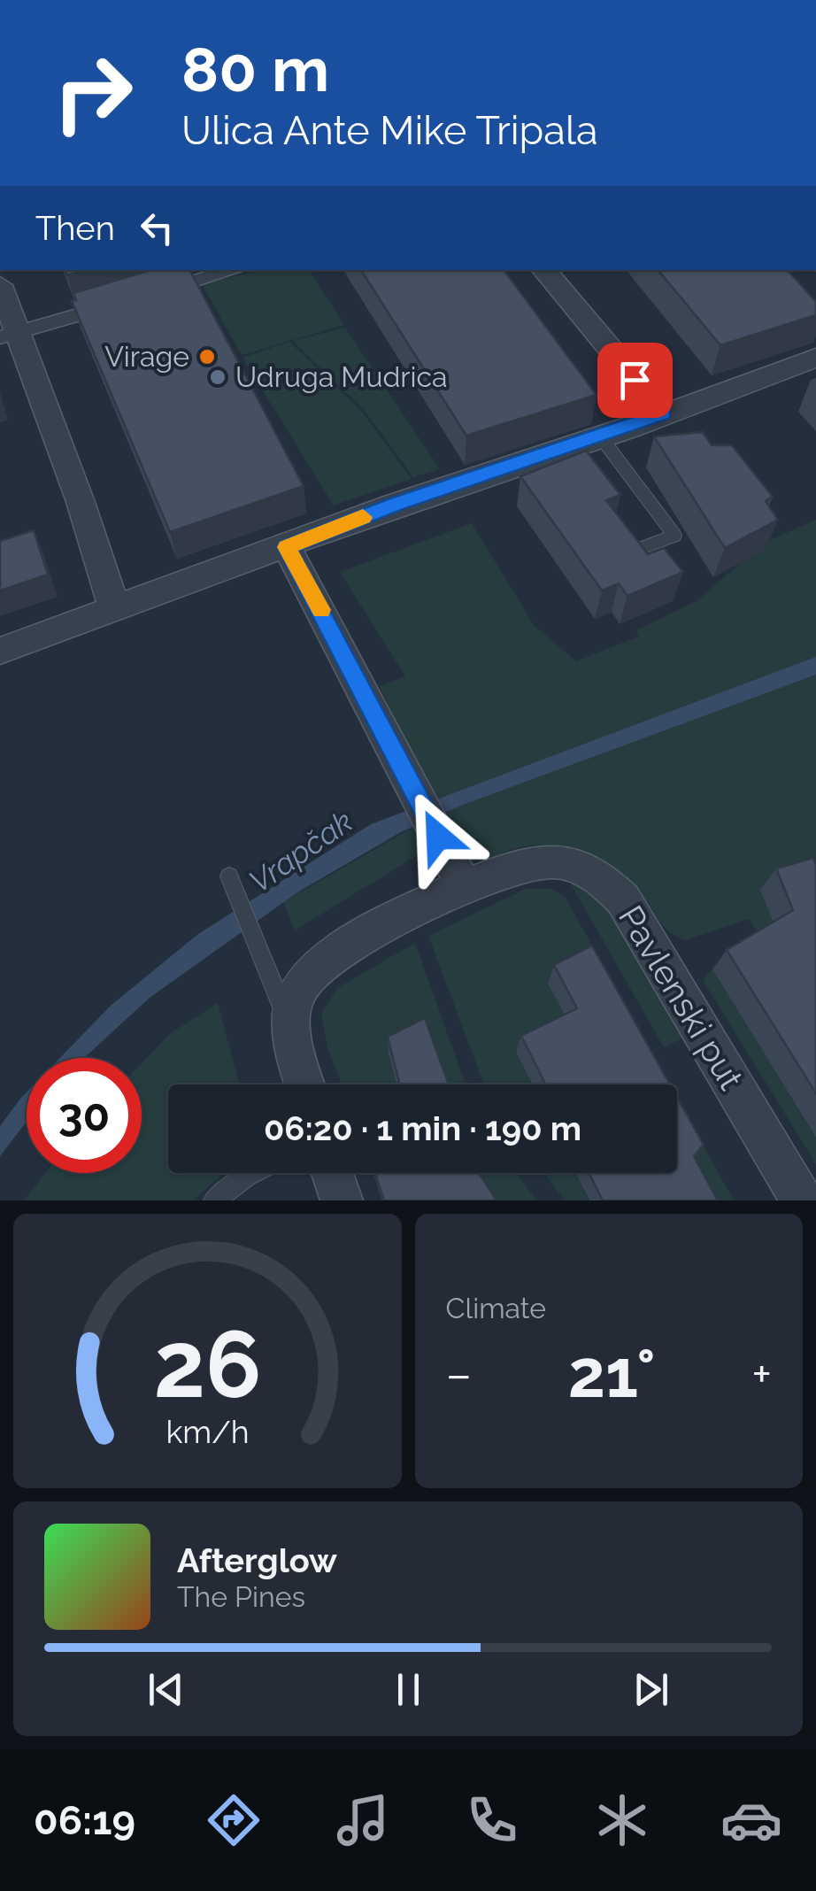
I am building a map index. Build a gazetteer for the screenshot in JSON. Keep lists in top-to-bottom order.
{
  "streets": {
    "street": ["Pavlenski put"]
  },
  "water": ["Vrapčak"],
  "places": ["Virage", "Udruga Mudrica"],
  "page": {
    "turn": ["80 m", "Ulica Ante Mike Tripala"],
    "then": "Then",
    "limit": "30",
    "trip": "06:20 · 1 min · 190 m",
    "tile": "Climate",
    "heat": ["−", "21°", "+"],
    "song": ["Afterglow", "The Pines"],
    "tabs": "06:19",
    "gauge": ["26", "km/h"]
  }
}
